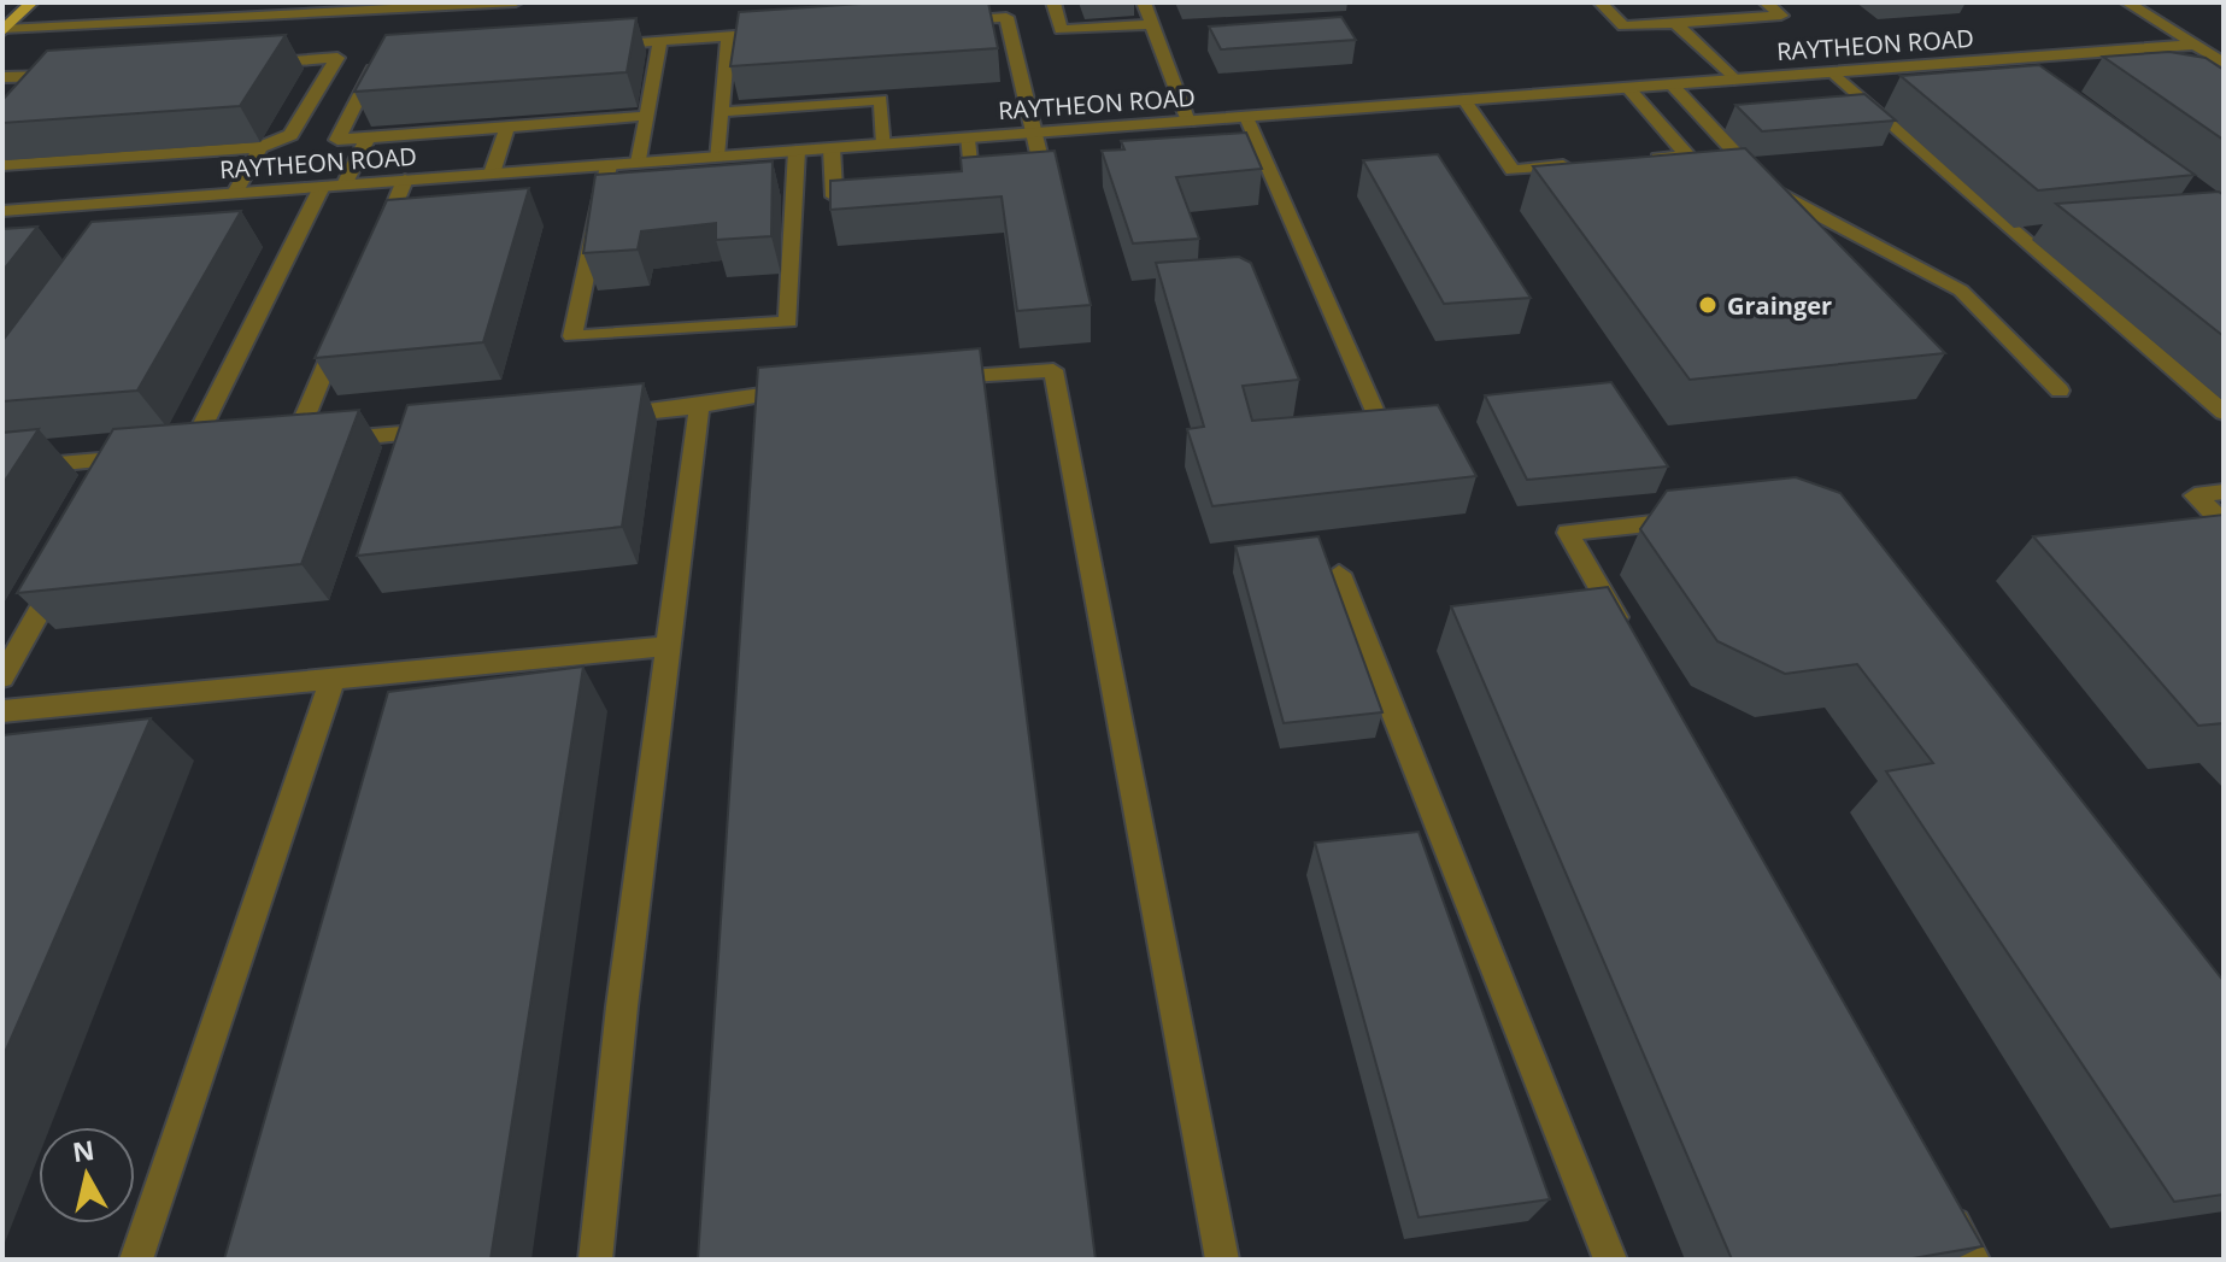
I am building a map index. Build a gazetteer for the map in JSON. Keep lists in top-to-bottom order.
{
  "streets": {
    "street": ["RAYTHEON ROAD"]
  },
  "places": ["Grainger"],
  "north": "top"
}
